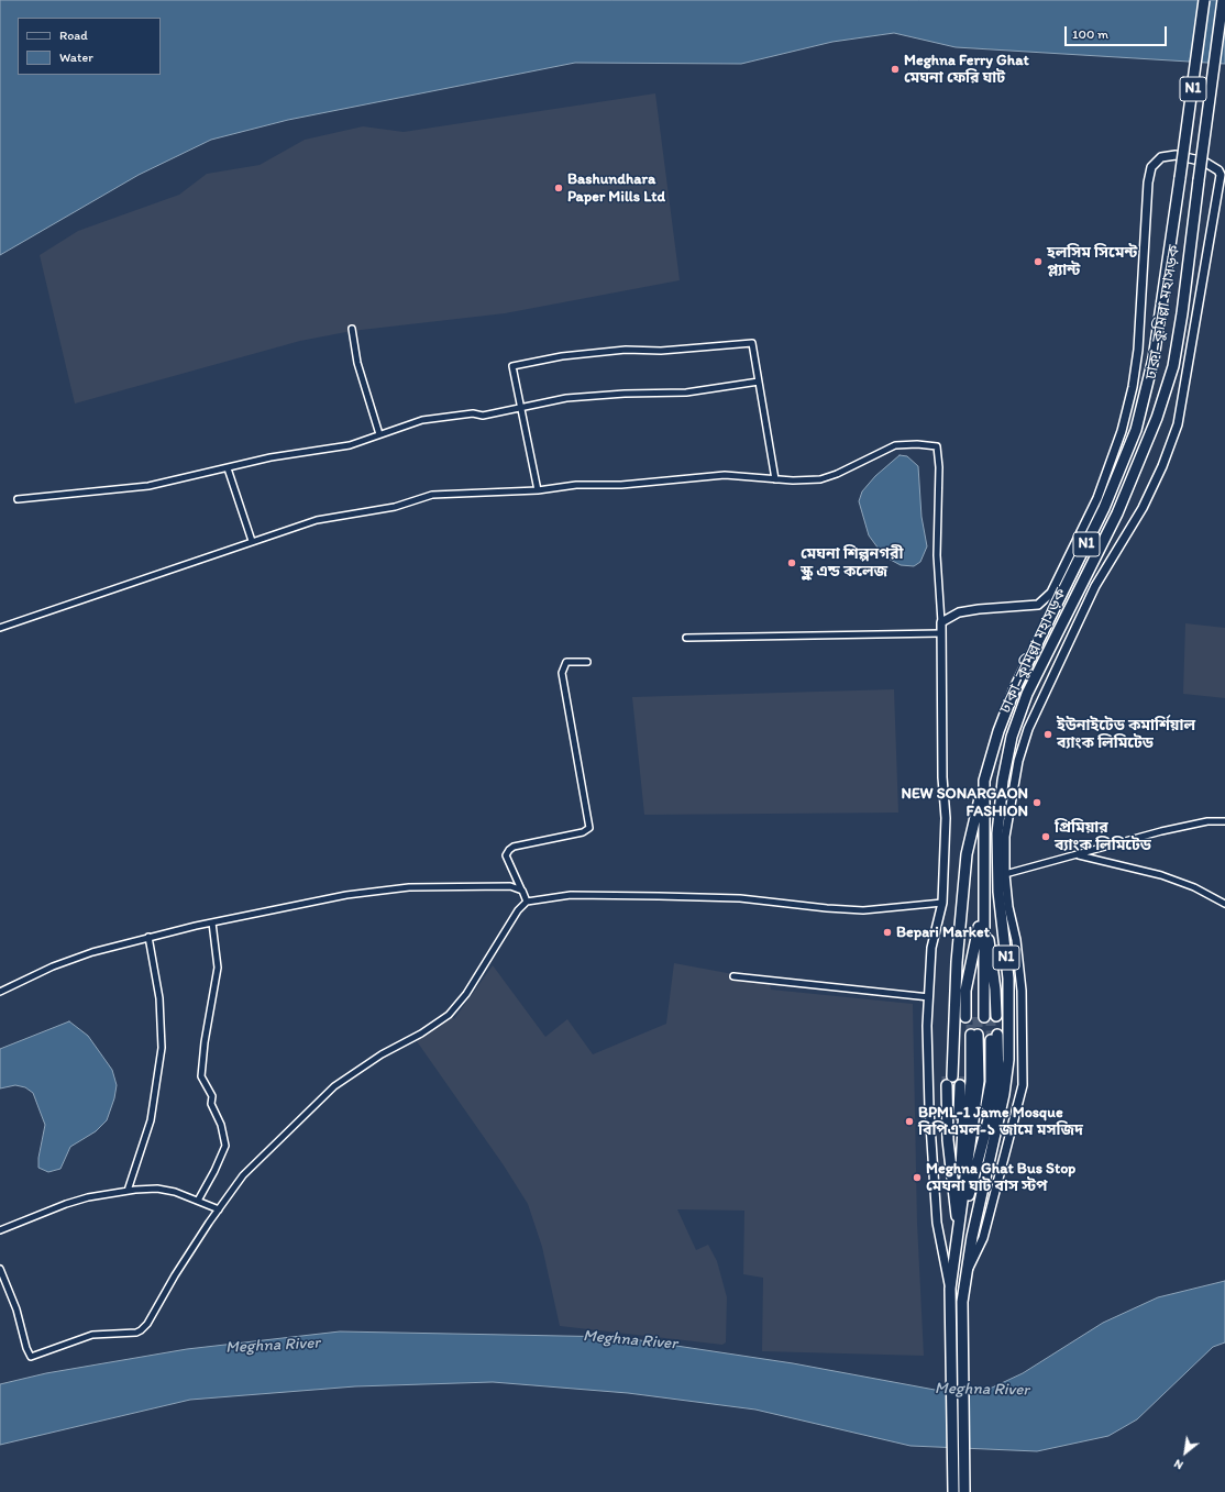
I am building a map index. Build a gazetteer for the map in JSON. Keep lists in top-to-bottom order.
{
  "streets": {
    "highway": ["N1", "ঢাকা–কুমিল্লা মহাসড়ক"]
  },
  "water": ["Meghna River"],
  "places": [
    "Meghna Ferry Ghat মেঘনা ফেরি ঘাট",
    "Bashundhara Paper Mills Ltd",
    "হলসিম সিমেন্ট প্ল্যান্ট",
    "মেঘনা শিল্পনগরী স্কুল এন্ড কলেজ",
    "ইউনাইটেড কমার্শিয়াল ব্যাংক লিমিটেড",
    "NEW SONARGAON FASHION",
    "প্রিমিয়ার ব্যাংক লিমিটেড",
    "Bepari Market",
    "BPML-1 Jame Mosque বিপিএমল-১ জামে মসজিদ",
    "Meghna Ghat Bus Stop মেঘনা ঘাট বাস স্টপ"
  ],
  "legend": ["Road", "Water"],
  "scale_bar": "100 m",
  "north": "bottom left"
}
